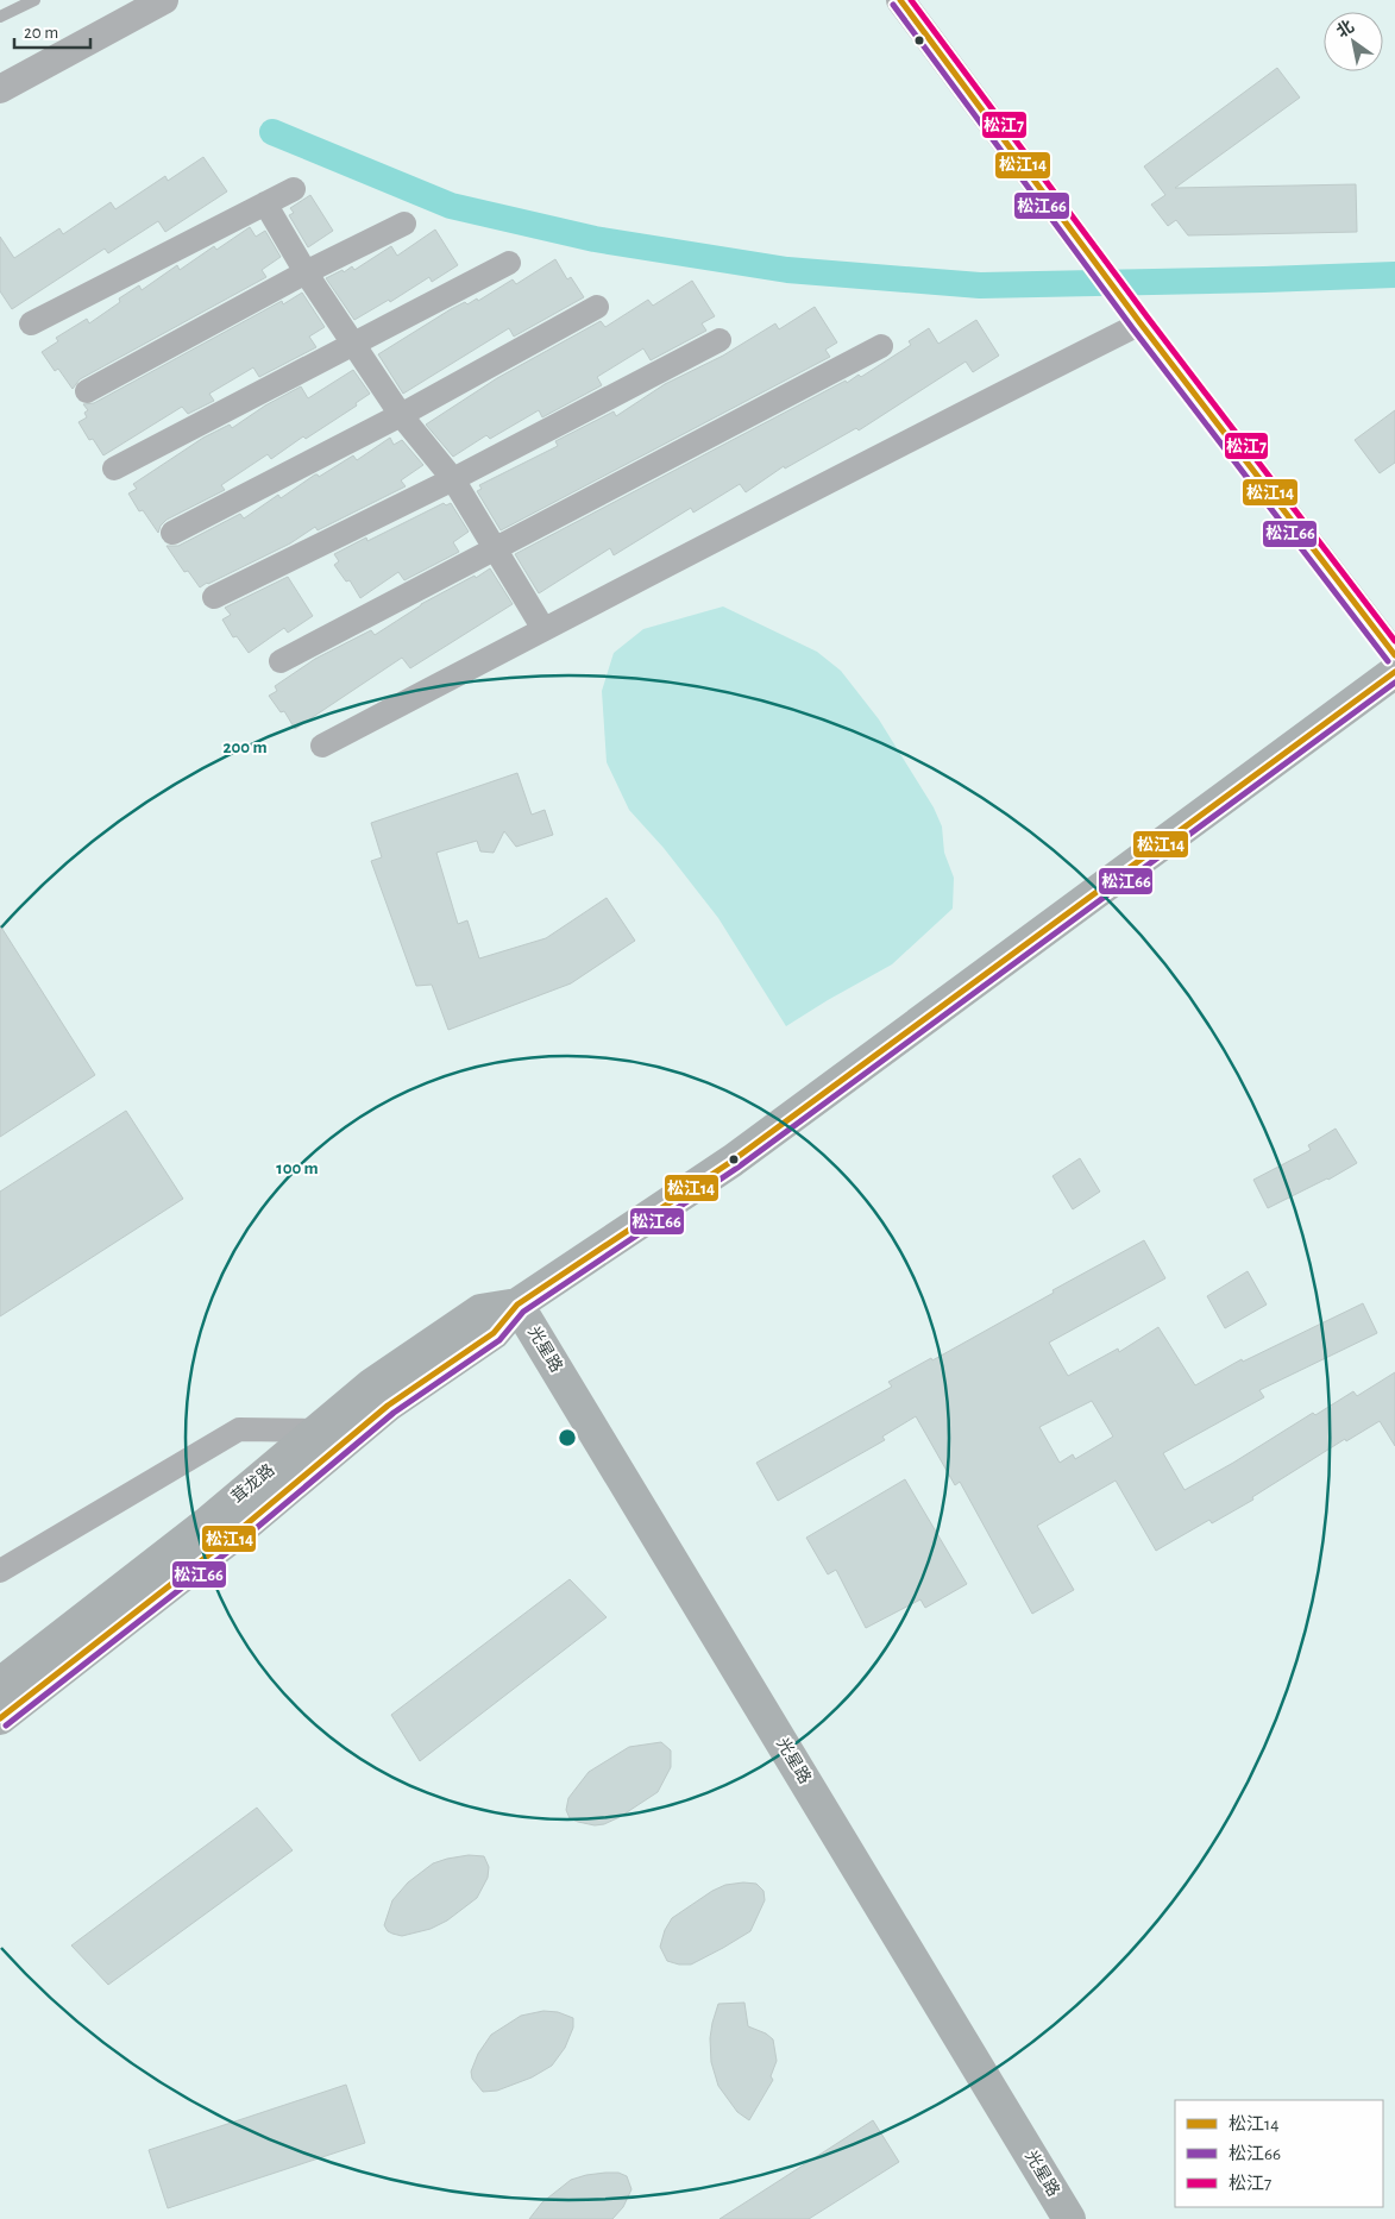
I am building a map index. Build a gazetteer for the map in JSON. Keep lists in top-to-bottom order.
{
  "streets": {
    "main road": ["光星路", "茸龙路"]
  },
  "crossings": [
    ["光星路", "茸龙路"]
  ],
  "lines": ["transit line 松江14", "transit line 松江7", "transit line 松江66"],
  "legend": ["松江14", "松江66", "松江7"],
  "scale_bar": "20 m",
  "north": "top left",
  "rings": ["200 m", "100 m"]
}
